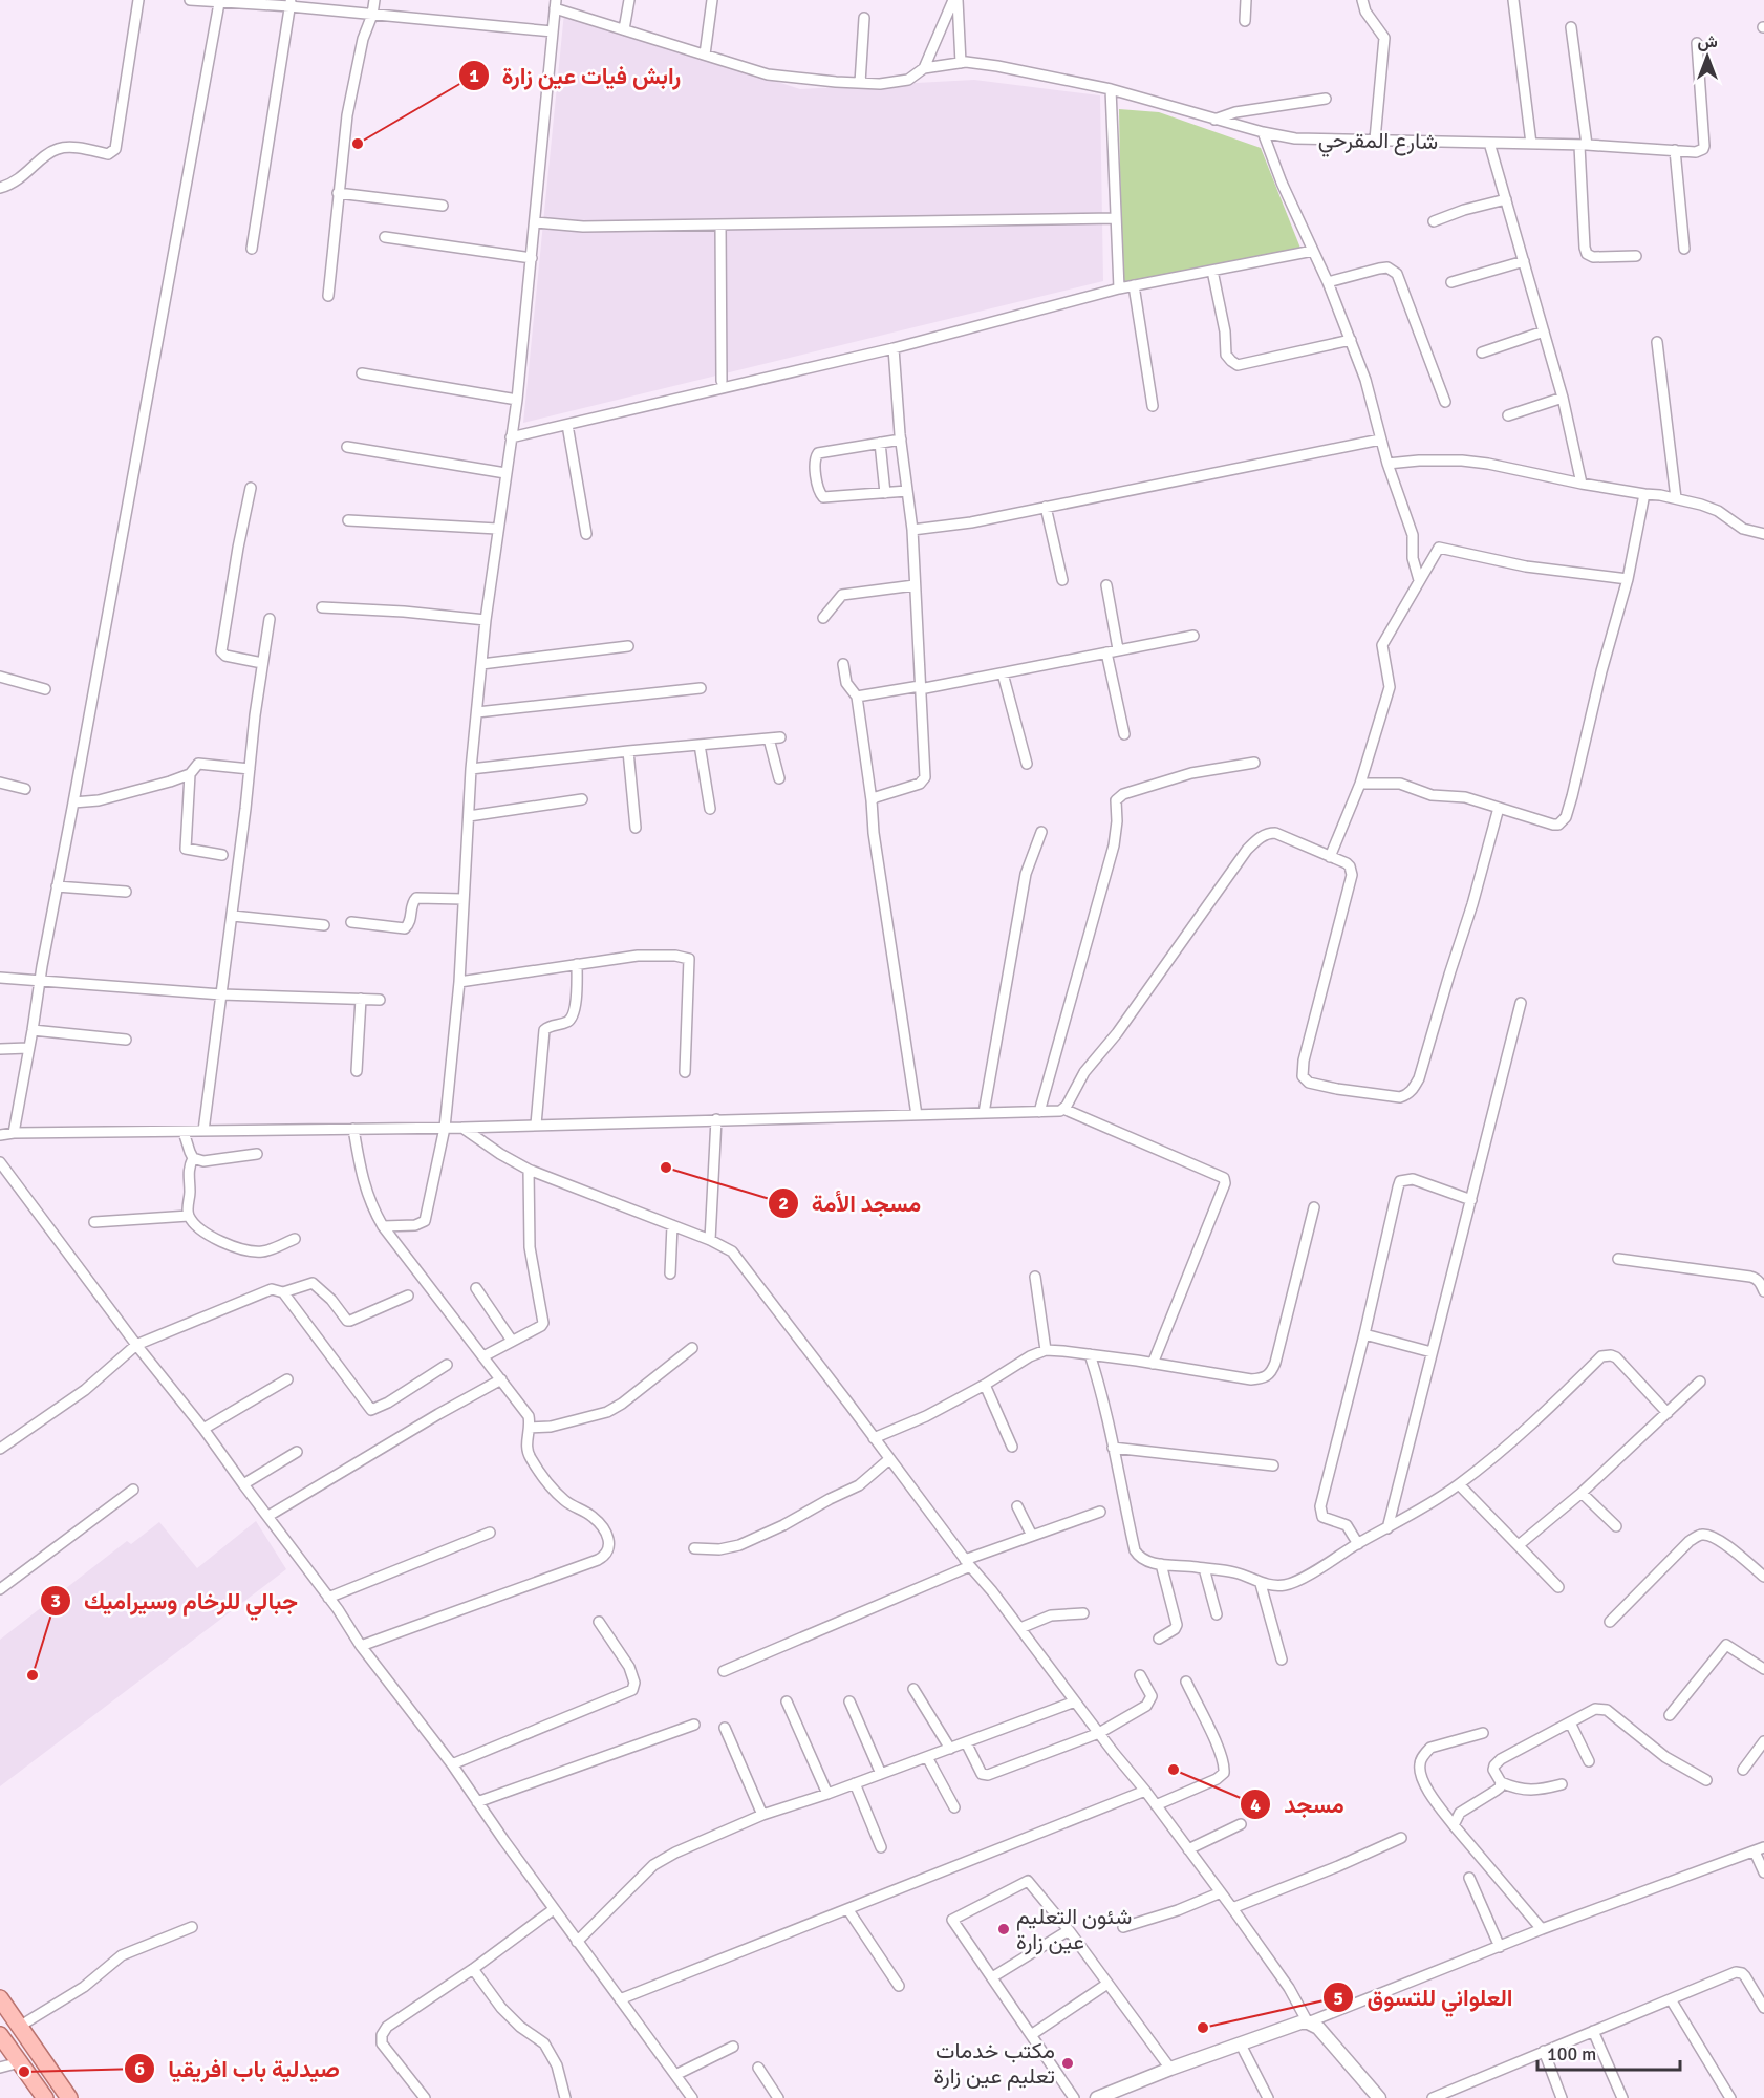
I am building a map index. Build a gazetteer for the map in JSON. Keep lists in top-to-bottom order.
{
  "streets": {
    "street": ["شارع المقرحي"]
  },
  "places": [
    "رابش فيات عين زارة",
    "مسجد الأمة",
    "جبالي للرخام وسيراميك",
    "مسجد",
    "شئون التعليم عين زارة",
    "العلواني للتسوق",
    "مكتب خدمات تعليم عين زارة",
    "صيدلية باب افريقيا"
  ],
  "scale_bar": "100 m",
  "north": "top"
}
